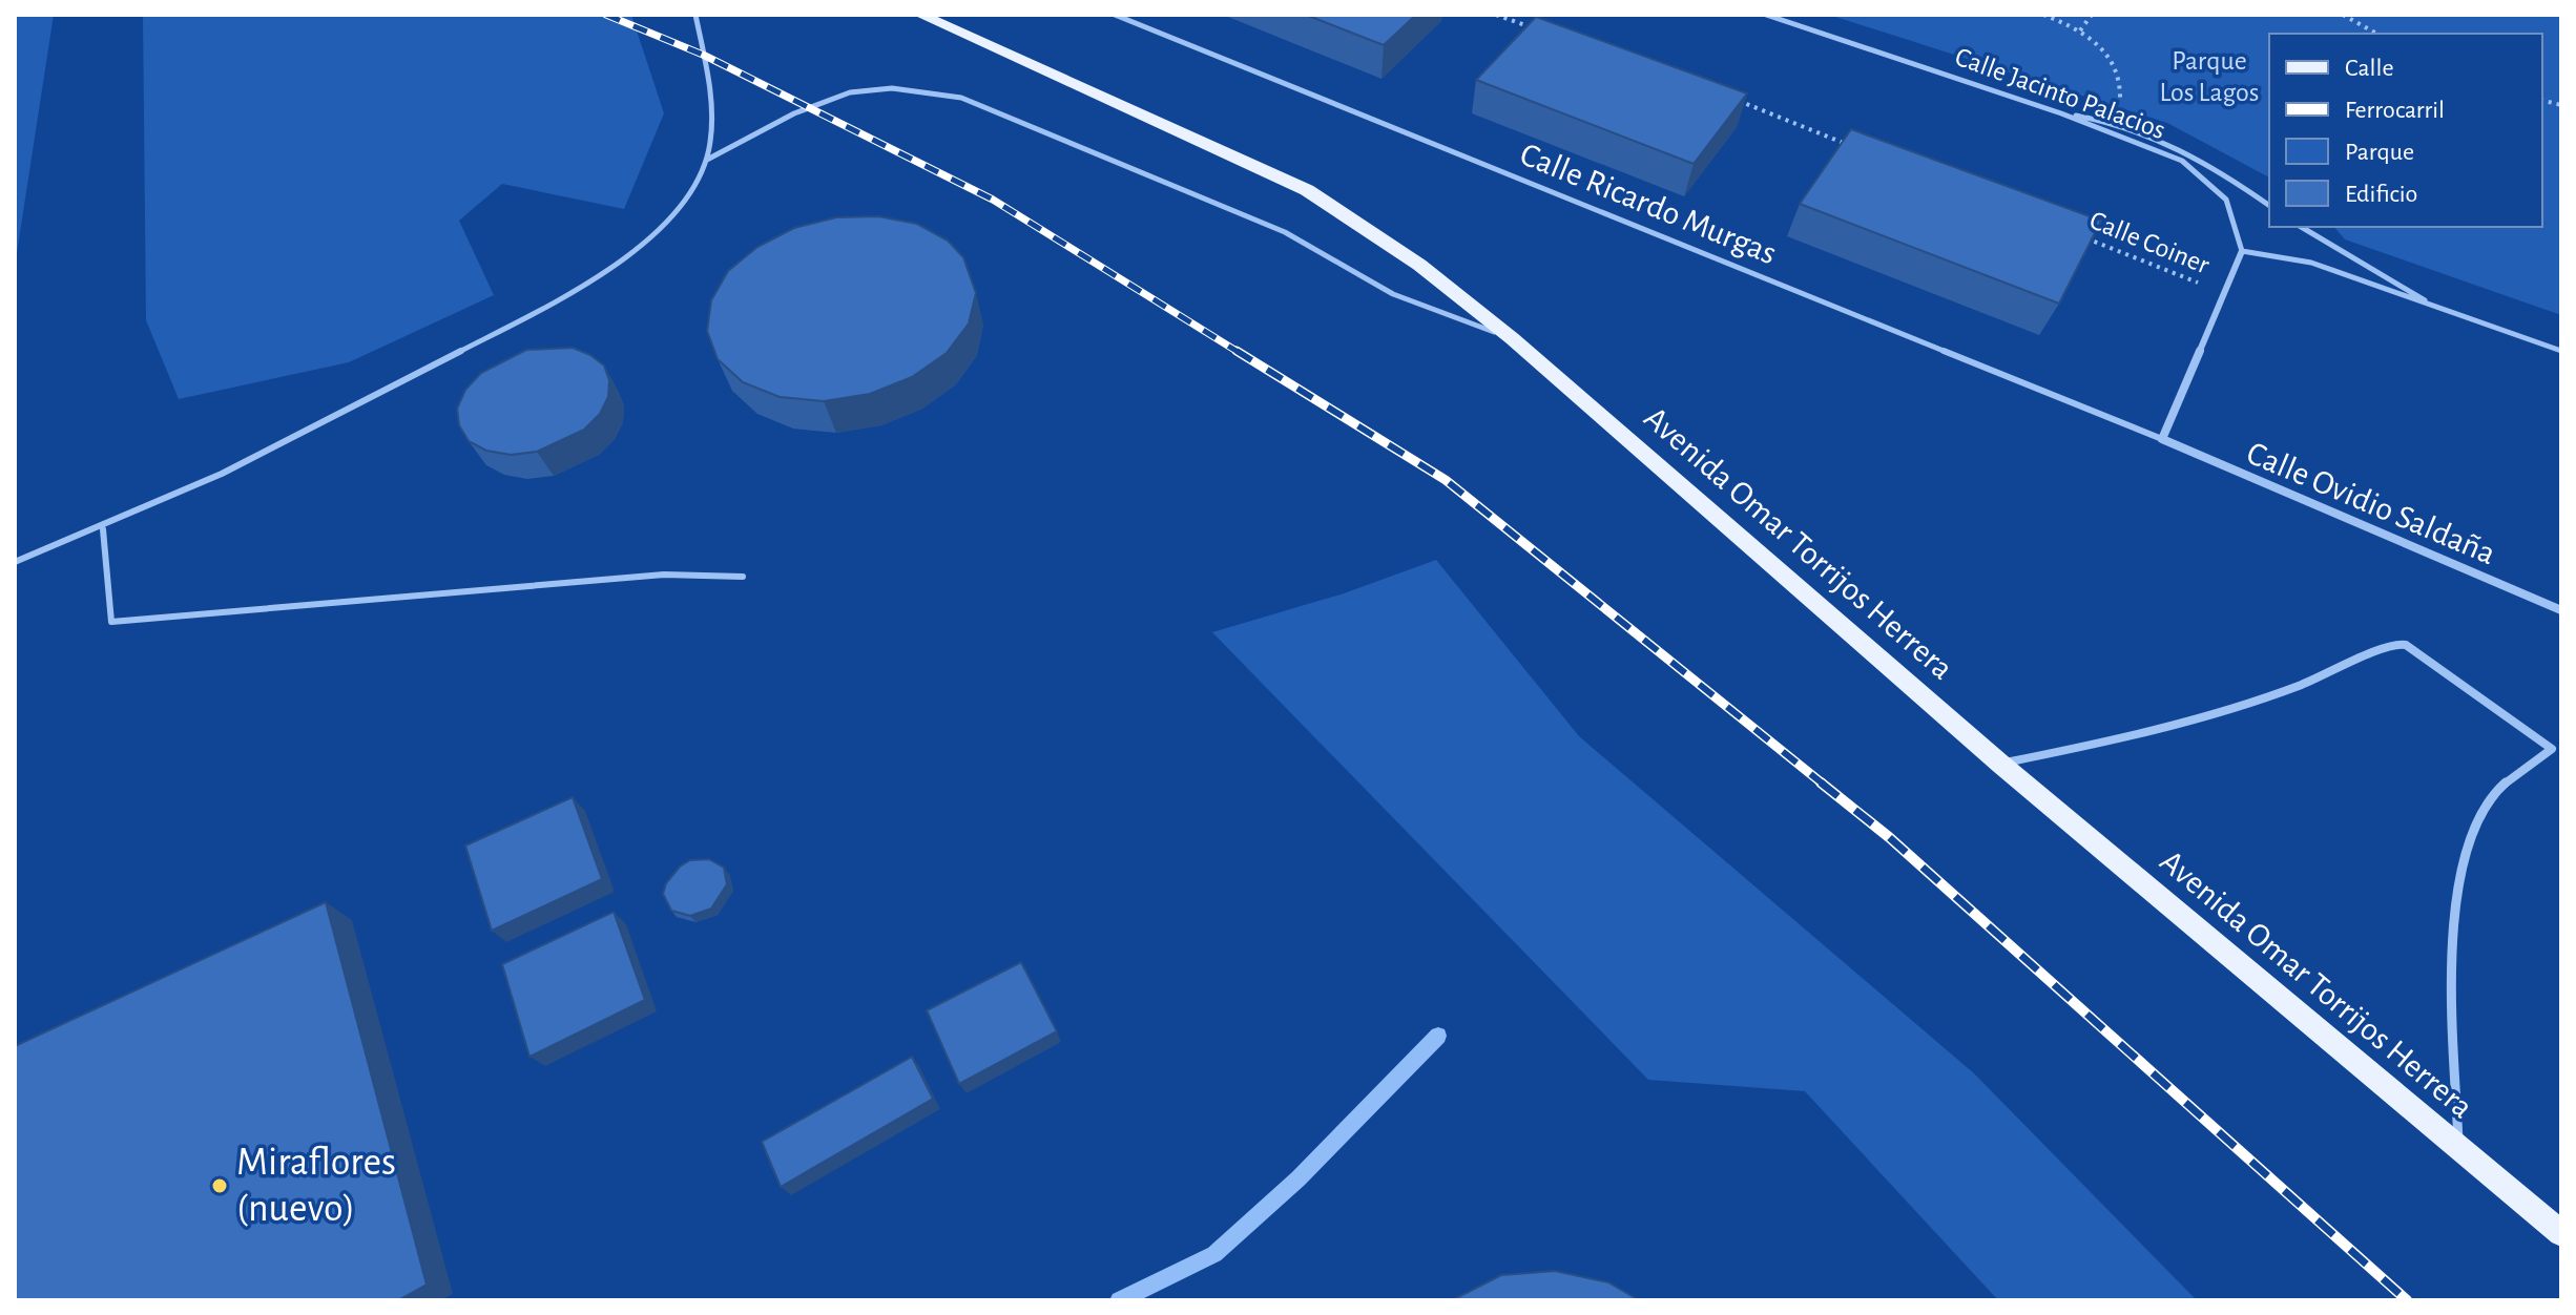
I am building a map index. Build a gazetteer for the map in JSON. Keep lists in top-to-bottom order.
{
  "streets": {
    "main road": ["Avenida Omar Torrijos Herrera"],
    "street": ["Calle Ovidio Saldaña"],
    "lane": ["Calle Jacinto Palacios", "Calle Ricardo Murgas"],
    "path": ["Calle Coiner"]
  },
  "crossings": [
    ["Calle Ricardo Murgas", "Calle Ovidio Saldaña"]
  ],
  "parks": ["Parque Los Lagos"],
  "places": ["Miraflores (nuevo)"],
  "legend": [
    "Calle",
    "Ferrocarril",
    "Parque",
    "Edificio"
  ]
}
